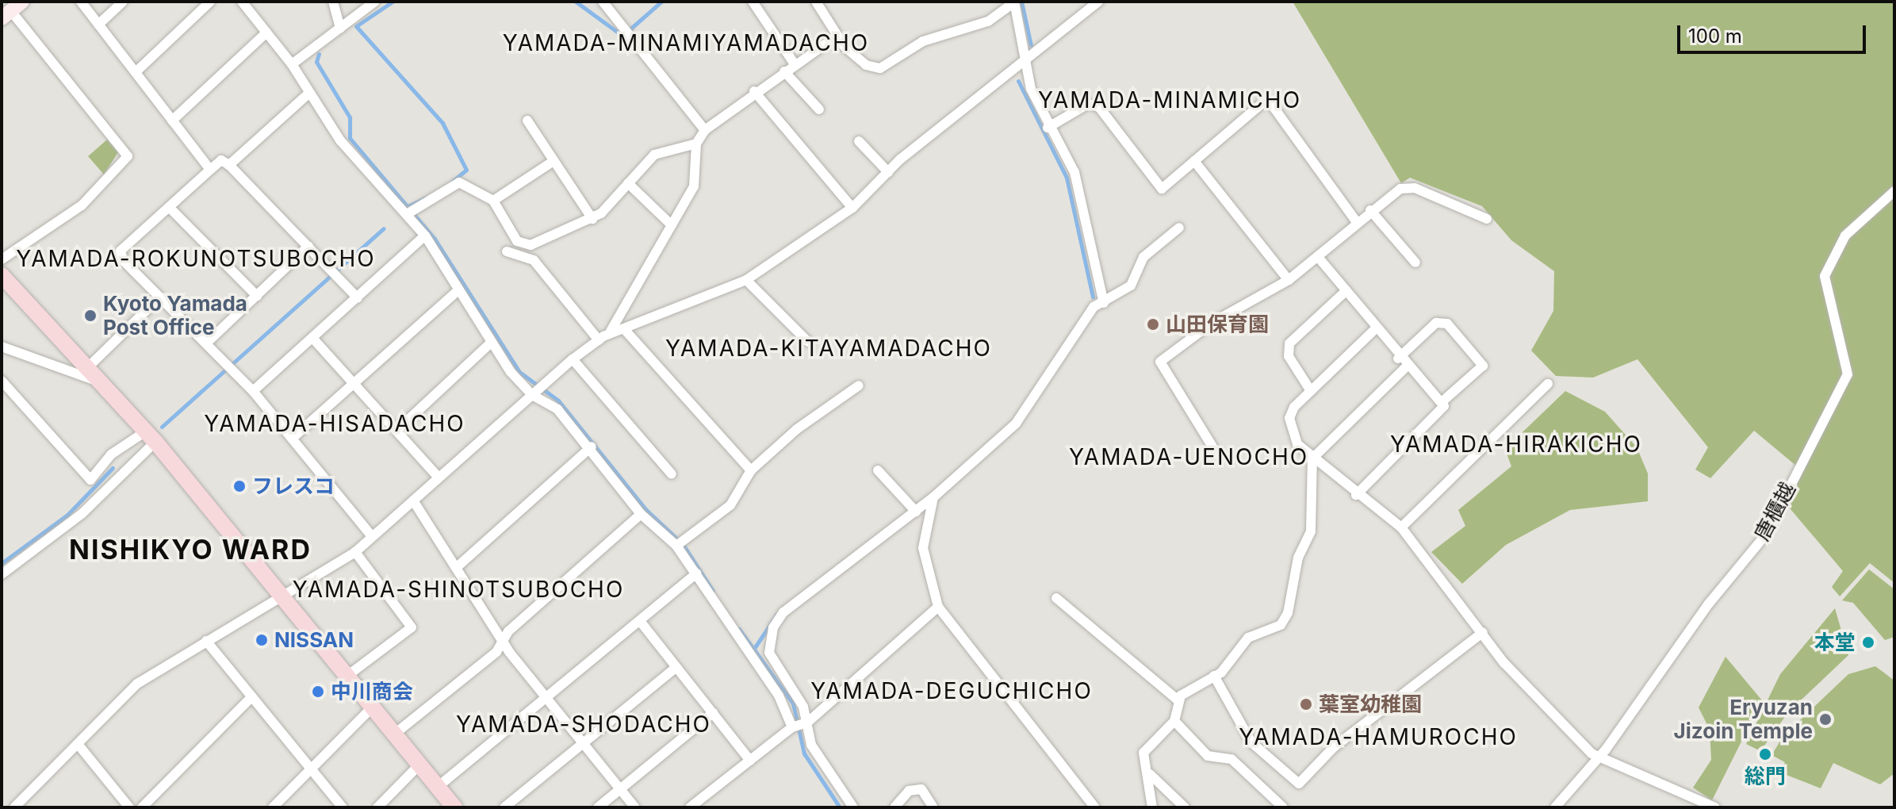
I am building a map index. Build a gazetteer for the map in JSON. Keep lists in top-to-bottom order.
{
  "streets": {
    "street": ["唐櫃越"]
  },
  "districts": [
    "YAMADA-MINAMIYAMADACHO",
    "YAMADA-MINAMICHO",
    "YAMADA-ROKUNOTSUBOCHO",
    "YAMADA-KITAYAMADACHO",
    "YAMADA-HISADACHO",
    "YAMADA-HIRAKICHO",
    "YAMADA-UENOCHO",
    "NISHIKYO WARD",
    "YAMADA-SHINOTSUBOCHO",
    "YAMADA-DEGUCHICHO",
    "YAMADA-SHODACHO",
    "YAMADA-HAMUROCHO"
  ],
  "places": [
    "Kyoto Yamada Post Office",
    "山田保育園",
    "フレスコ",
    "NISSAN",
    "本堂",
    "中川商会",
    "葉室幼稚園",
    "Eryuzan Jizoin Temple",
    "総門"
  ],
  "scale_bar": "100 m"
}
